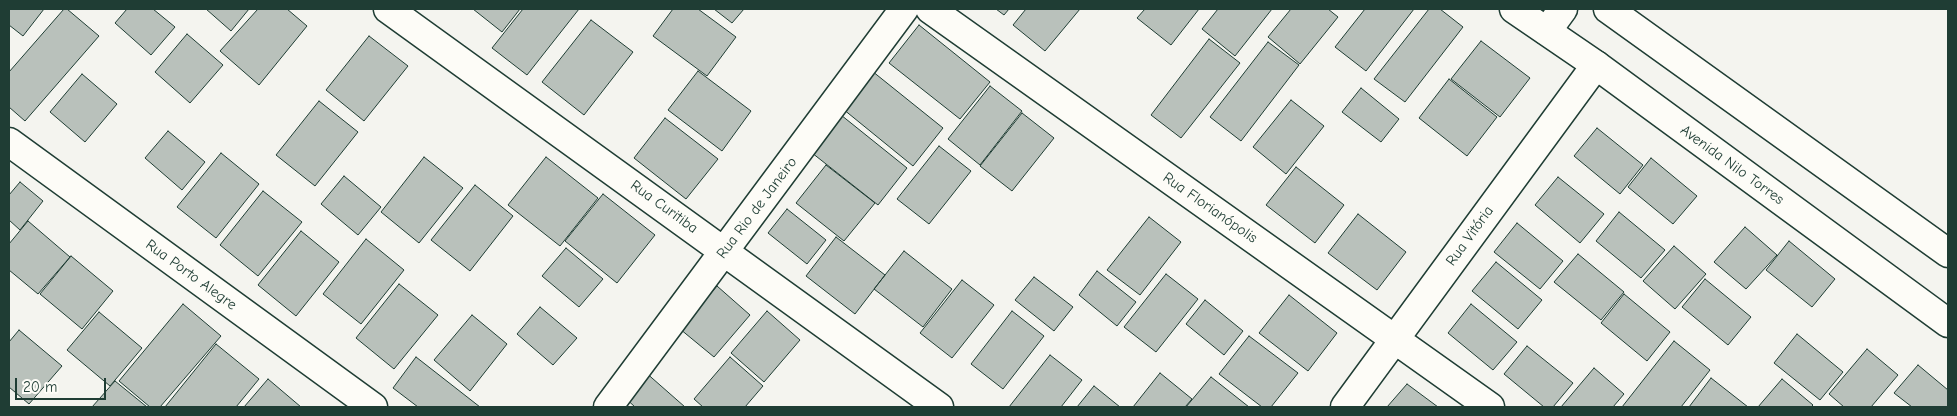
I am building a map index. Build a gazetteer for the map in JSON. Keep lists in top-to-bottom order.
{
  "streets": {
    "street": [
      "Avenida Nilo Torres",
      "Rua Curitiba",
      "Rua Rio de Janeiro",
      "Rua Florianópolis",
      "Rua Vitória",
      "Rua Porto Alegre"
    ]
  },
  "crossings": [
    ["Avenida Nilo Torres", "Rua Vitória"],
    ["Rua Curitiba", "Rua Rio de Janeiro"],
    ["Rua Florianópolis", "Rua Vitória"]
  ],
  "scale_bar": "20 m"
}
